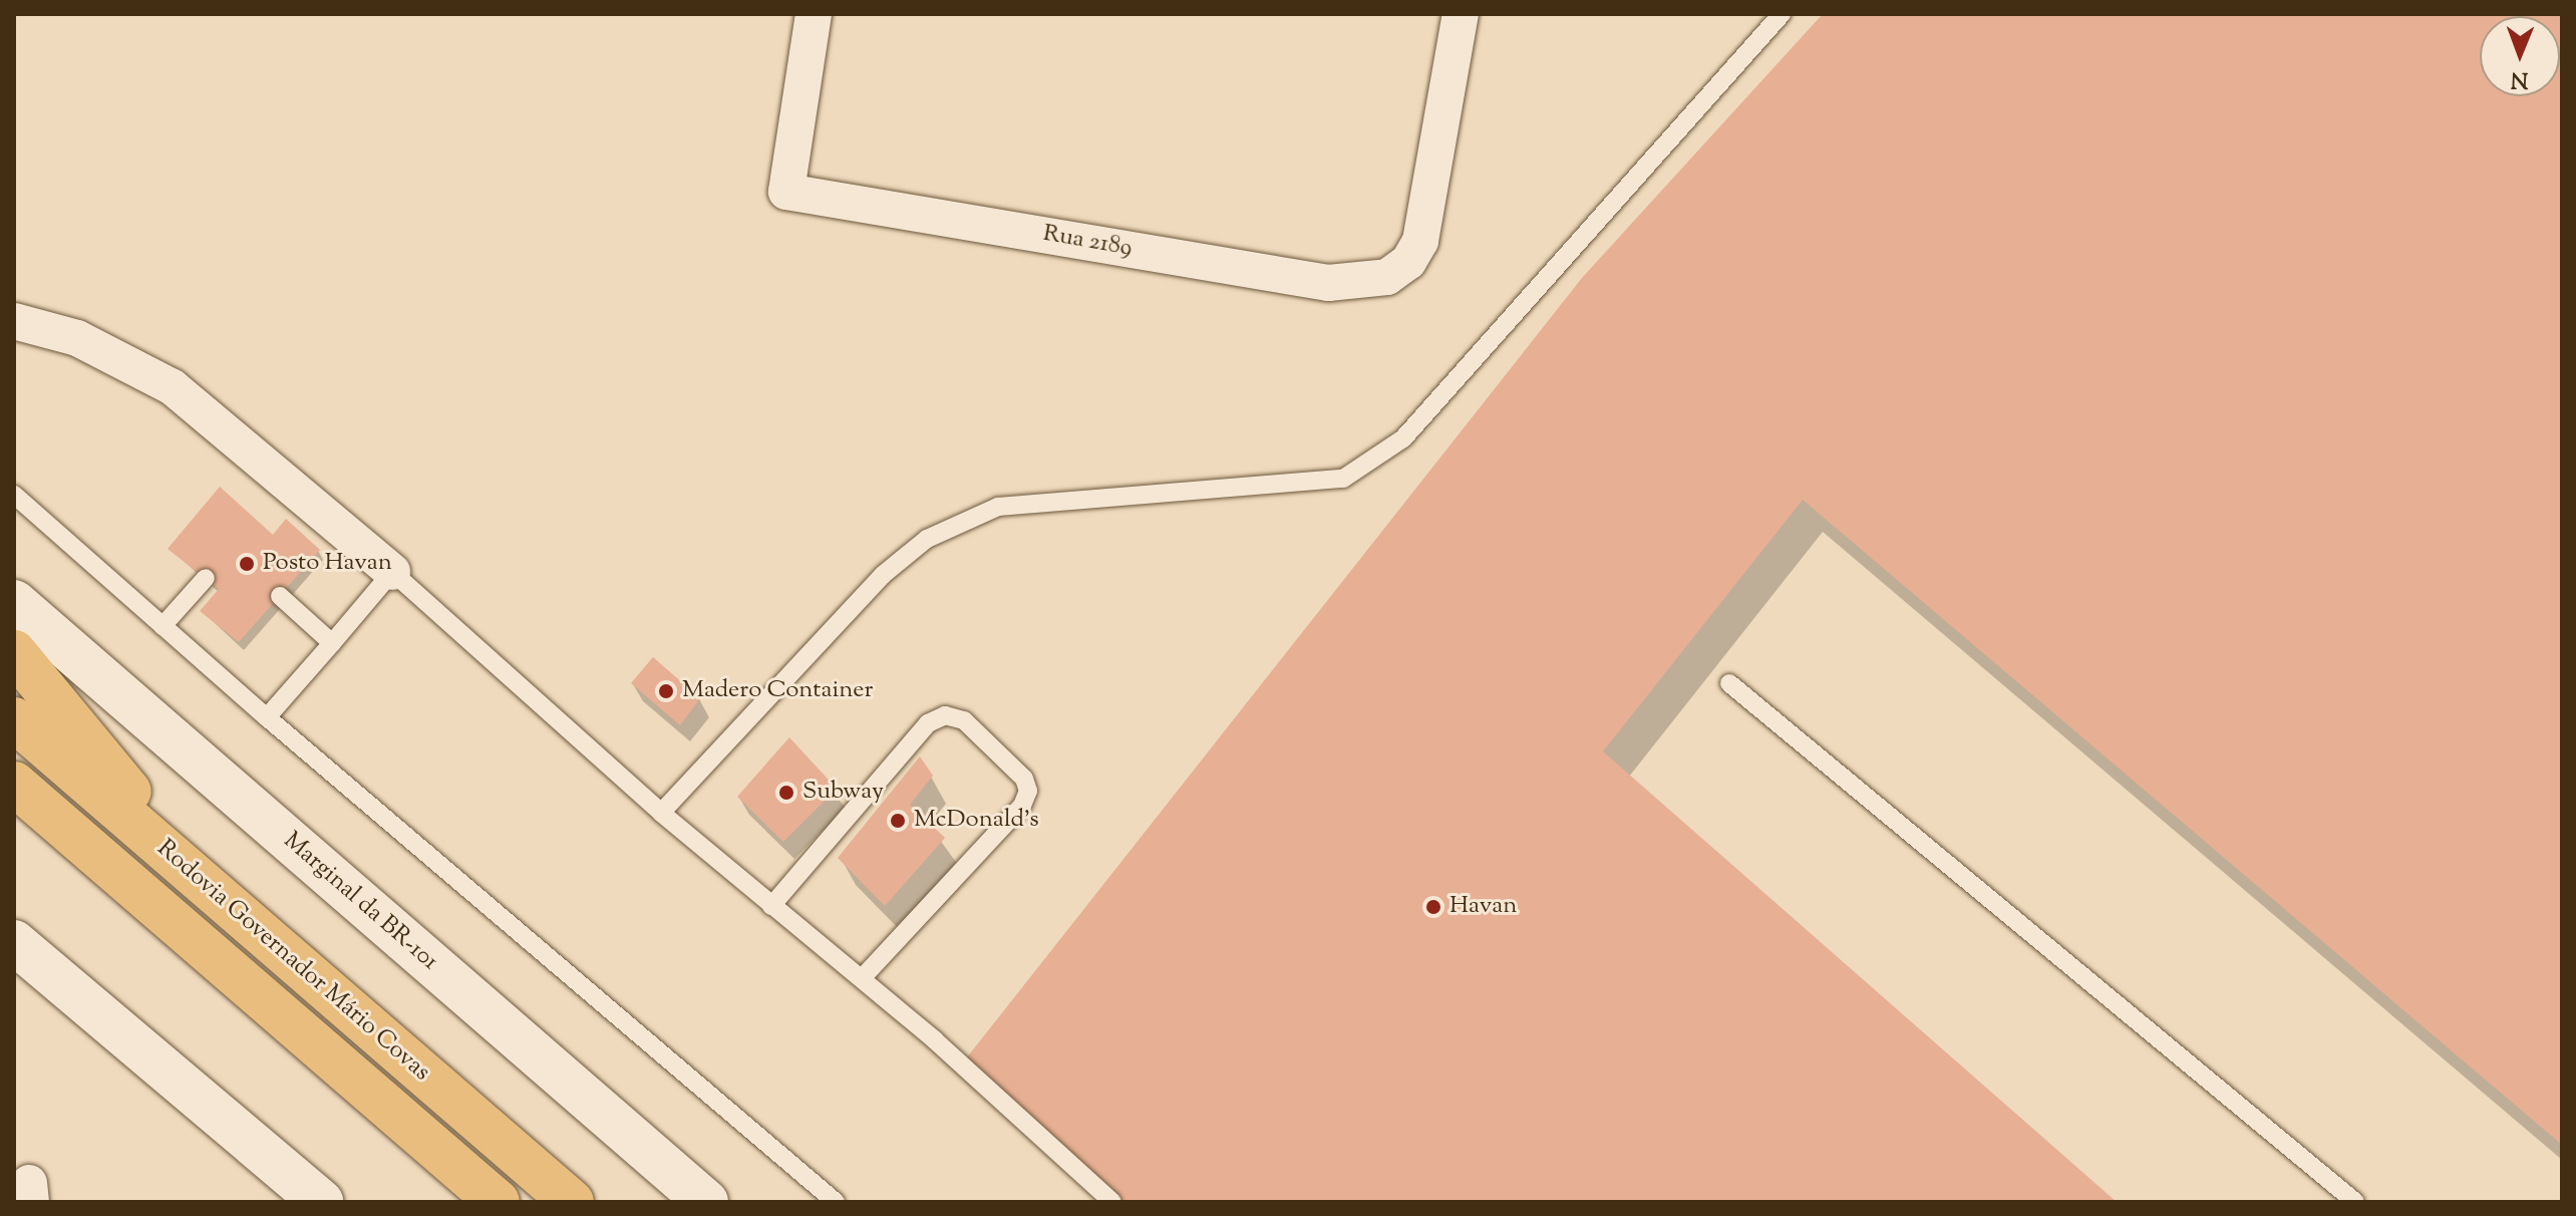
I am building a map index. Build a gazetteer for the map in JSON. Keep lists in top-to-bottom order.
{
  "streets": {
    "highway": ["Rodovia Governador Mário Covas"],
    "main road": ["Marginal da BR-101"],
    "street": ["Rua 2189"]
  },
  "places": [
    "Posto Havan",
    "Madero Container",
    "Subway",
    "McDonald's",
    "Havan"
  ],
  "north": "bottom"
}
